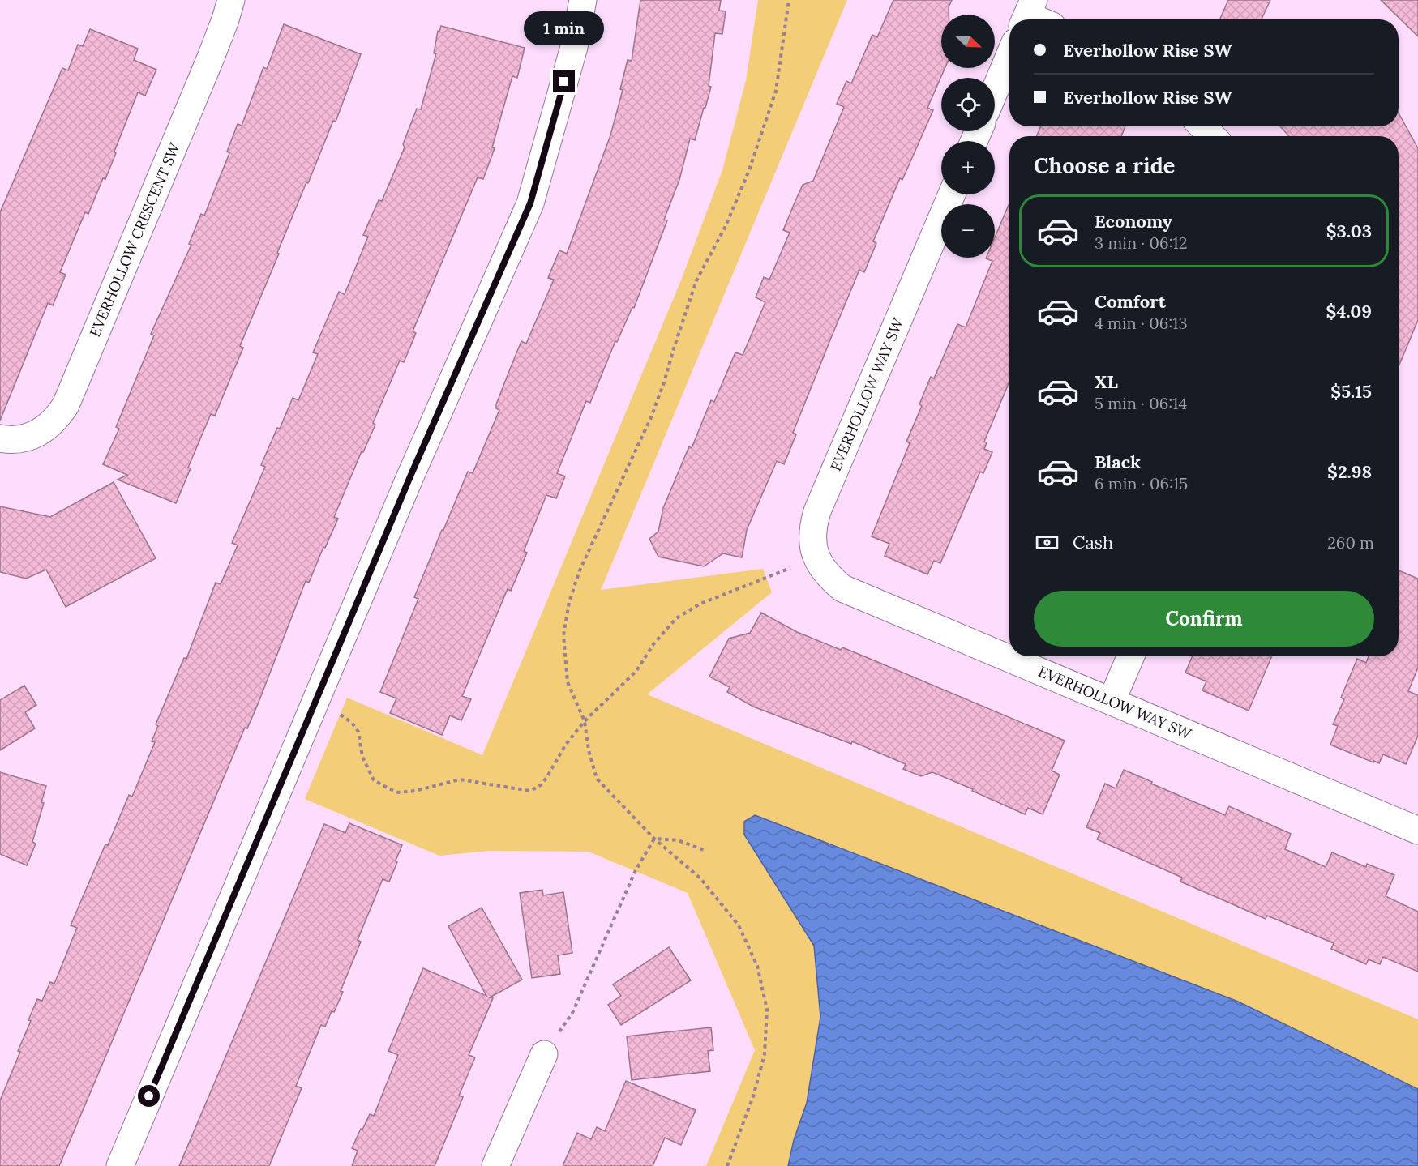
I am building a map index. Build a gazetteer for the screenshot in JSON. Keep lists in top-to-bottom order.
{
  "streets": {
    "street": ["EVERHOLLOW CRESCENT SW", "EVERHOLLOW WAY SW"]
  },
  "north": "bottom right",
  "page": {
    "bubble": "1 min",
    "map_buttons": ["+", "−"],
    "banner": ["Everhollow Rise SW", "Everhollow Rise SW"],
    "heading": "Choose a ride",
    "list": [
      {
        "name": "Economy",
        "note": "3 min · 06:12",
        "value": "$3.03"
      },
      {
        "name": "Comfort",
        "note": "4 min · 06:13",
        "value": "$4.09"
      },
      {
        "name": "XL",
        "note": "5 min · 06:14",
        "value": "$5.15"
      },
      {
        "name": "Black",
        "note": "6 min · 06:15",
        "value": "$2.98"
      }
    ],
    "pay": ["Cash", "260 m"],
    "buttons": "Confirm"
  }
}
